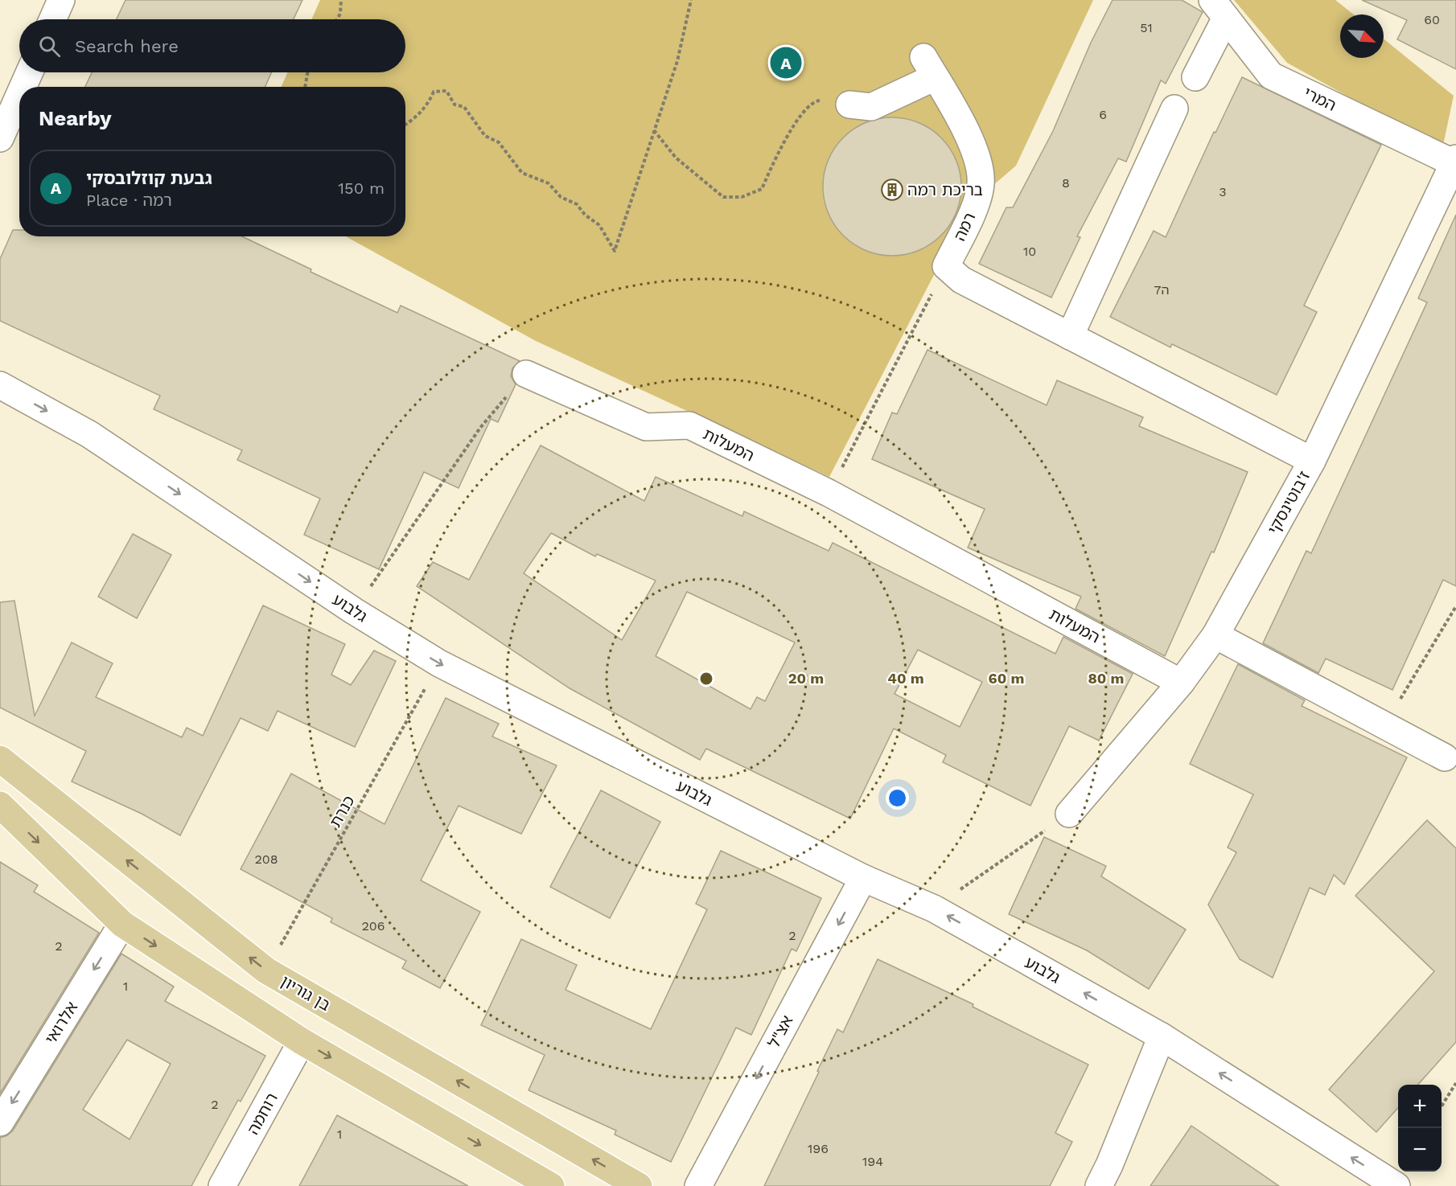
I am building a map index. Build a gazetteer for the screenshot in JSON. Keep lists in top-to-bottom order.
{
  "streets": {
    "main road": ["בן גוריון"],
    "street": [
      "המרי",
      "רמה",
      "המעלות",
      "ז'בוטינסקי",
      "גלבוע",
      "אלרואי",
      "אצ\"ל",
      "רוחמה"
    ],
    "path": ["כנרת"]
  },
  "crossings": [
    ["המרי", "ז'בוטינסקי"],
    ["המעלות", "ז'בוטינסקי"],
    ["גלבוע", "כנרת"],
    ["גלבוע", "אצ\"ל"],
    ["כנרת", "בן גוריון"]
  ],
  "one_way": ["אלרואי", "אצ\"ל"],
  "places": {
    "building": ["בריכת רמה"]
  },
  "house_numbers": [
    "60",
    "51",
    "6",
    "8",
    "3",
    "10",
    "7ה",
    "208",
    "206",
    "2",
    "2",
    "1",
    "2",
    "1",
    "196",
    "194"
  ],
  "north": "bottom right",
  "page": {
    "search": "Search here",
    "pins": "A",
    "heading": "Nearby",
    "list": [
      {
        "mark": "A",
        "name": "גבעת קוזלובסקי",
        "note": "Place · רמה",
        "value": "150 m"
      }
    ],
    "map_buttons": ["+", "−"]
  },
  "rings": [
    "20 m",
    "40 m",
    "60 m",
    "80 m"
  ]
}
